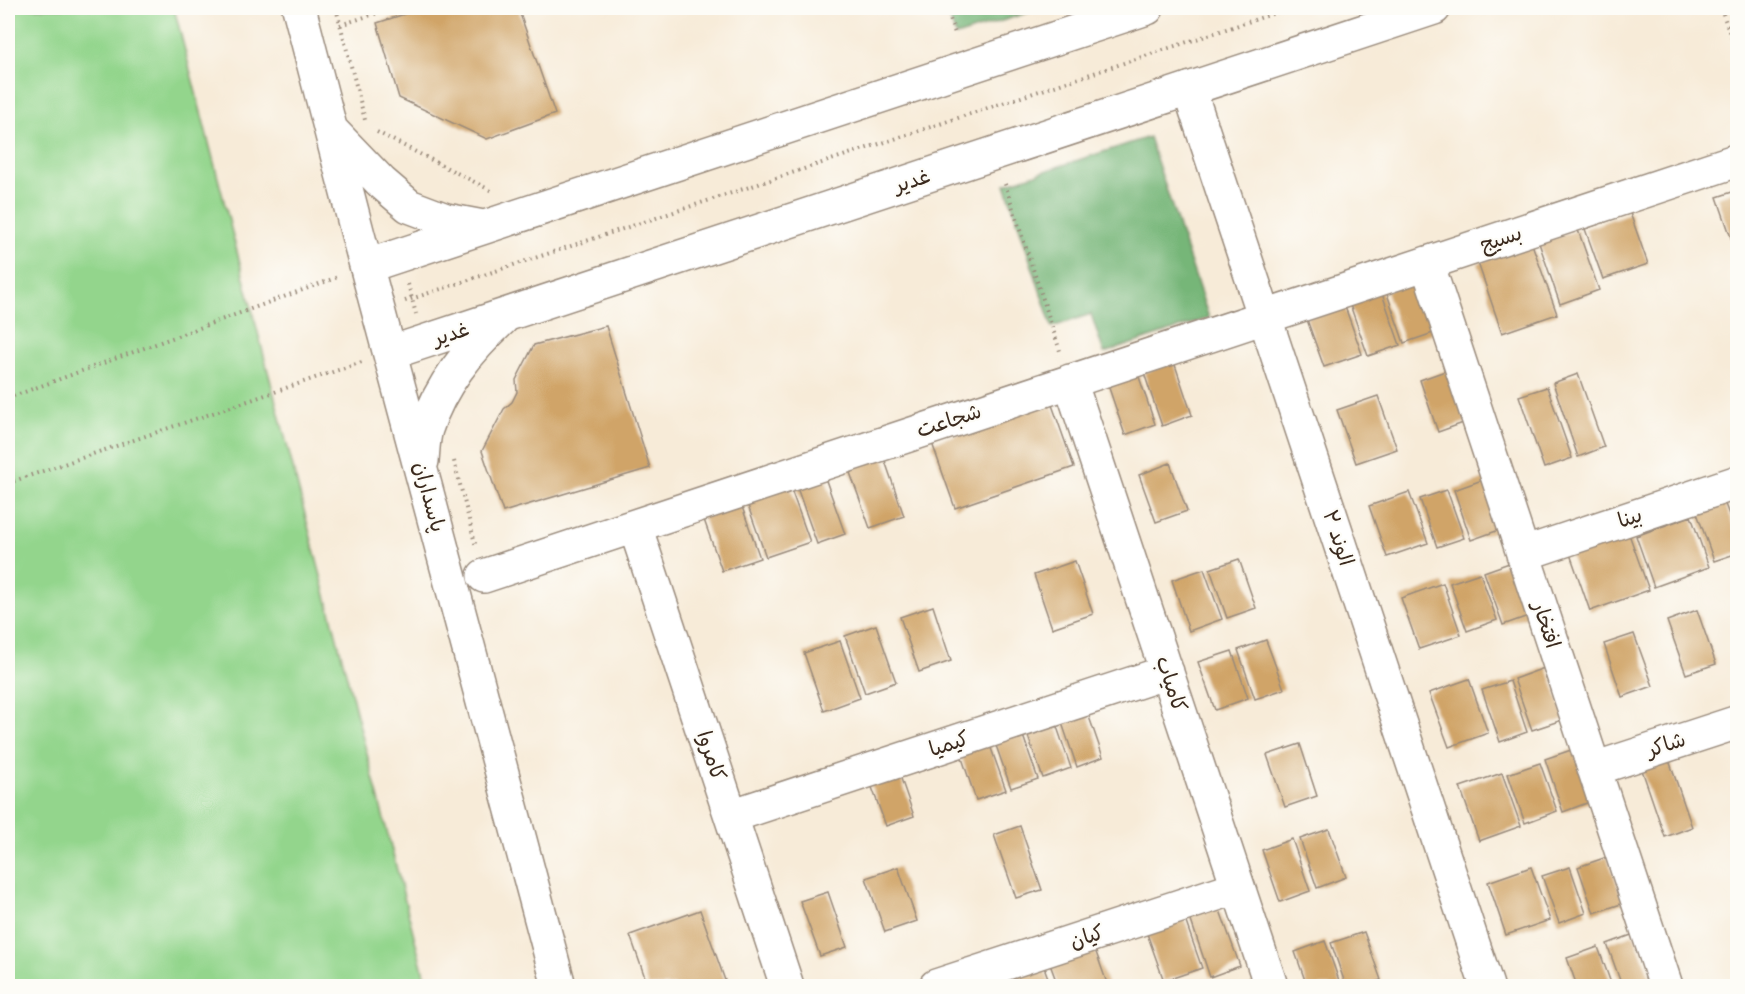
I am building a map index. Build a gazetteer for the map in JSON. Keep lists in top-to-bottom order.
{
  "streets": {
    "street": [
      "غدیر",
      "بسیج",
      "شجاعت",
      "پاسداران",
      "بینا",
      "الوند ۲",
      "افتخار",
      "کامیاب",
      "کیمیا",
      "شاکر",
      "کامروا",
      "کیان"
    ]
  },
  "crossings": [
    ["غدیر", "پاسداران"],
    ["غدیر", "الوند ۲"],
    ["بسیج", "شجاعت"],
    ["بسیج", "الوند ۲"],
    ["بسیج", "افتخار"],
    ["شجاعت", "الوند ۲"],
    ["شجاعت", "کامیاب"],
    ["شجاعت", "کامروا"],
    ["بینا", "افتخار"],
    ["افتخار", "شاکر"],
    ["کامیاب", "کیمیا"],
    ["کامیاب", "کیان"],
    ["کیمیا", "کامروا"]
  ]
}
